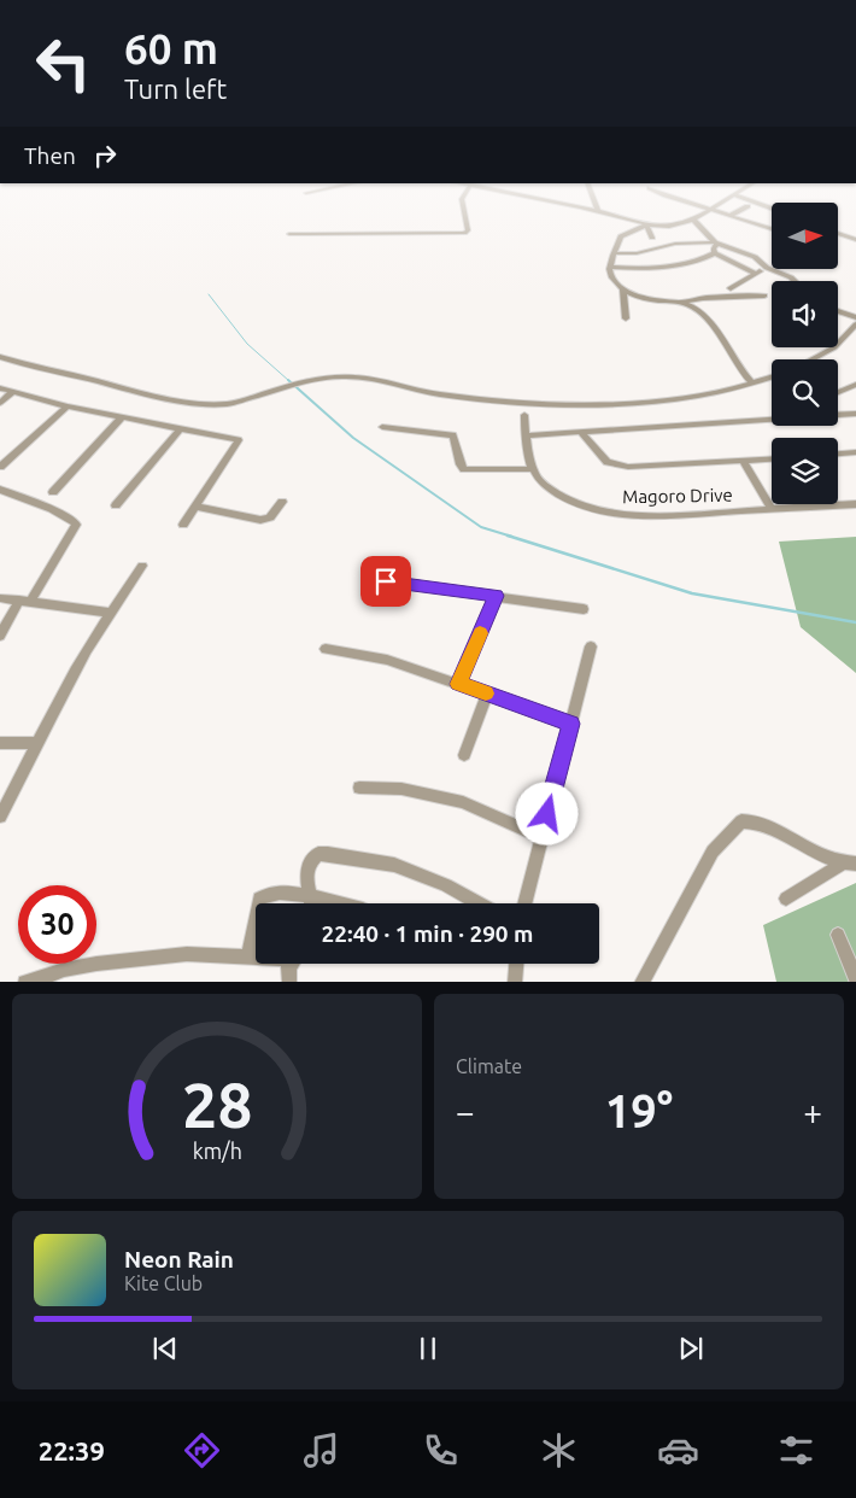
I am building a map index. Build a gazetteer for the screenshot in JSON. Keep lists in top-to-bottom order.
{
  "streets": {
    "street": ["Magoro Drive"]
  },
  "north": "right",
  "page": {
    "turn": ["60 m", "Turn left"],
    "then": "Then",
    "limit": "30",
    "trip": "22:40 · 1 min · 290 m",
    "tile": "Climate",
    "heat": ["−", "19°", "+"],
    "song": ["Neon Rain", "Kite Club"],
    "tabs": "22:39",
    "gauge": ["28", "km/h"]
  }
}
